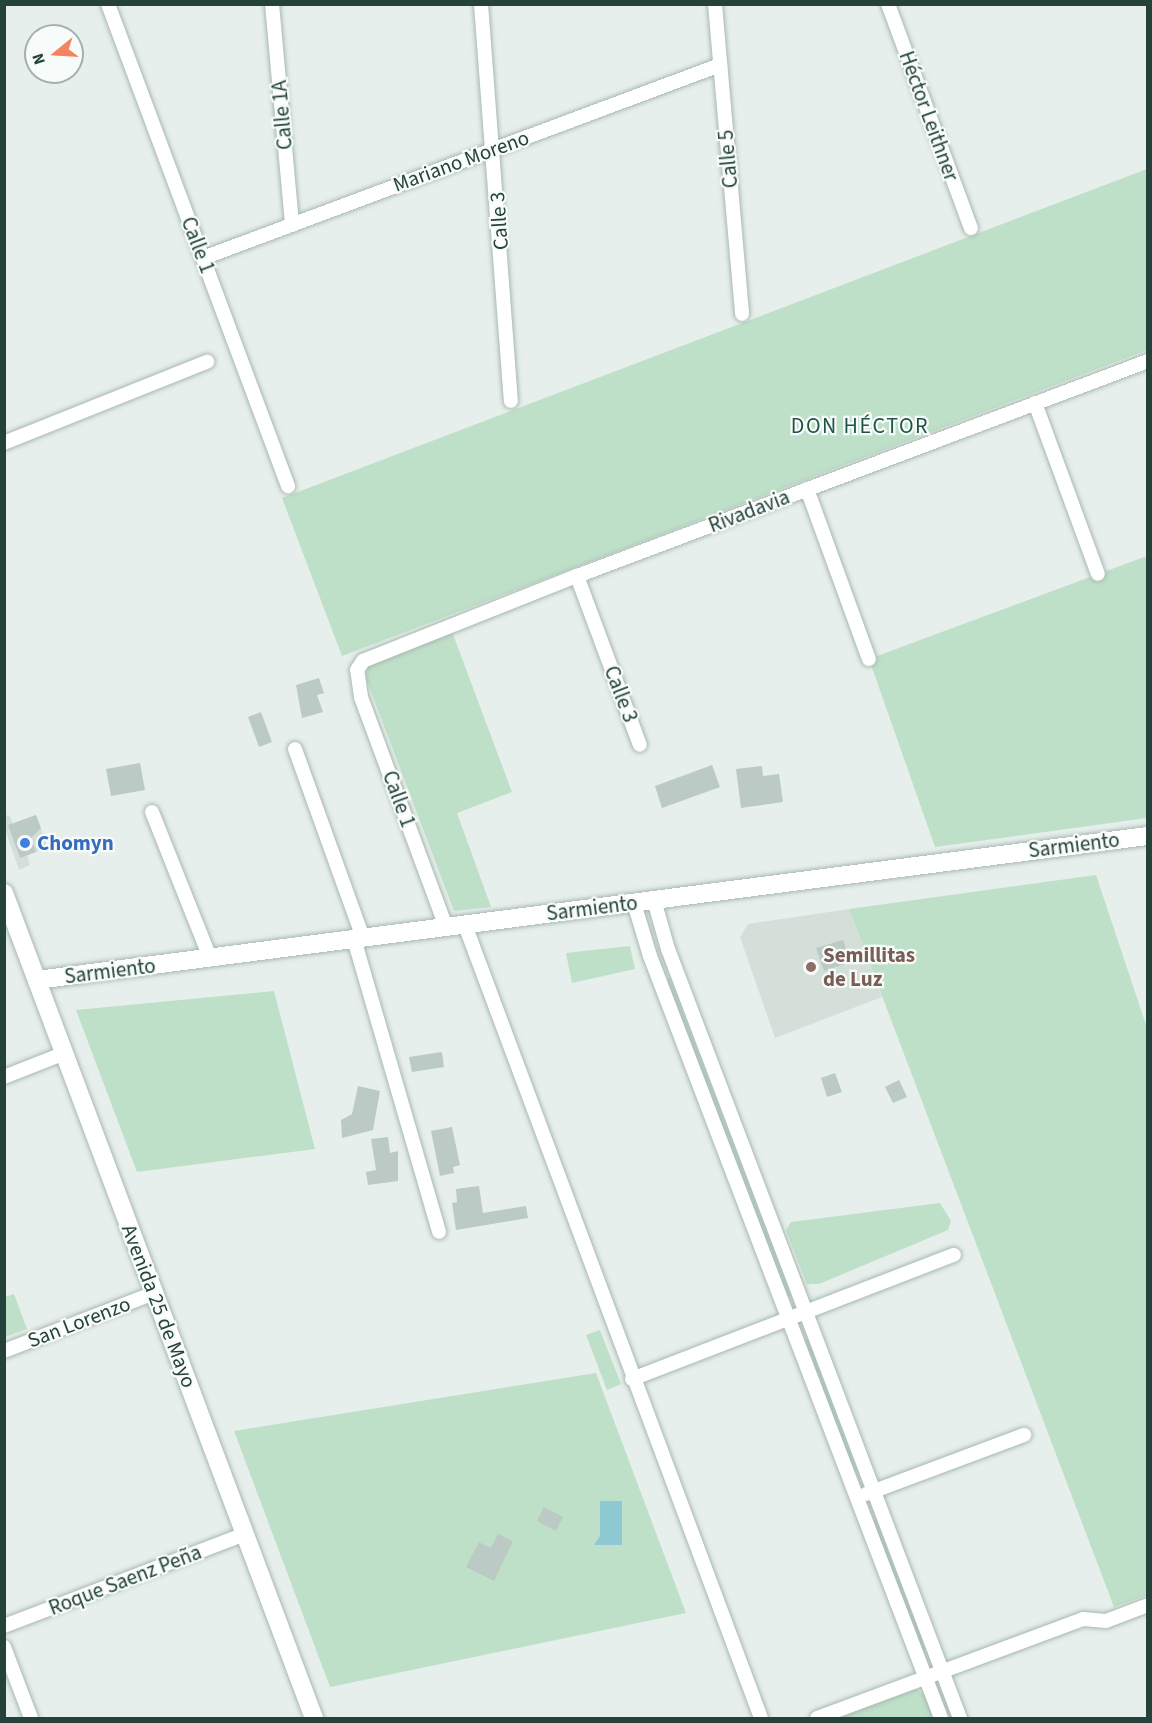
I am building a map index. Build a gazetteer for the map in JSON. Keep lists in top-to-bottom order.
{
  "streets": {
    "street": [
      "Calle 1A",
      "Héctor Leithner",
      "Calle 5",
      "Mariano Moreno",
      "Calle 3",
      "Calle 1",
      "Rivadavia",
      "Sarmiento",
      "Avenida 25 de Mayo",
      "San Lorenzo",
      "Roque Saenz Peña"
    ]
  },
  "crossings": [
    ["Calle 1A", "Mariano Moreno"],
    ["Calle 5", "Mariano Moreno"],
    ["Mariano Moreno", "Calle 3"],
    ["Mariano Moreno", "Calle 1"],
    ["Calle 3", "Rivadavia"],
    ["Calle 1", "Rivadavia"],
    ["Calle 1", "Sarmiento"],
    ["Sarmiento", "Avenida 25 de Mayo"],
    ["Avenida 25 de Mayo", "San Lorenzo"],
    ["Avenida 25 de Mayo", "Roque Saenz Peña"]
  ],
  "districts": ["DON HÉCTOR"],
  "places": ["Chomyn", "Semillitas de Luz"],
  "north": "left"
}
